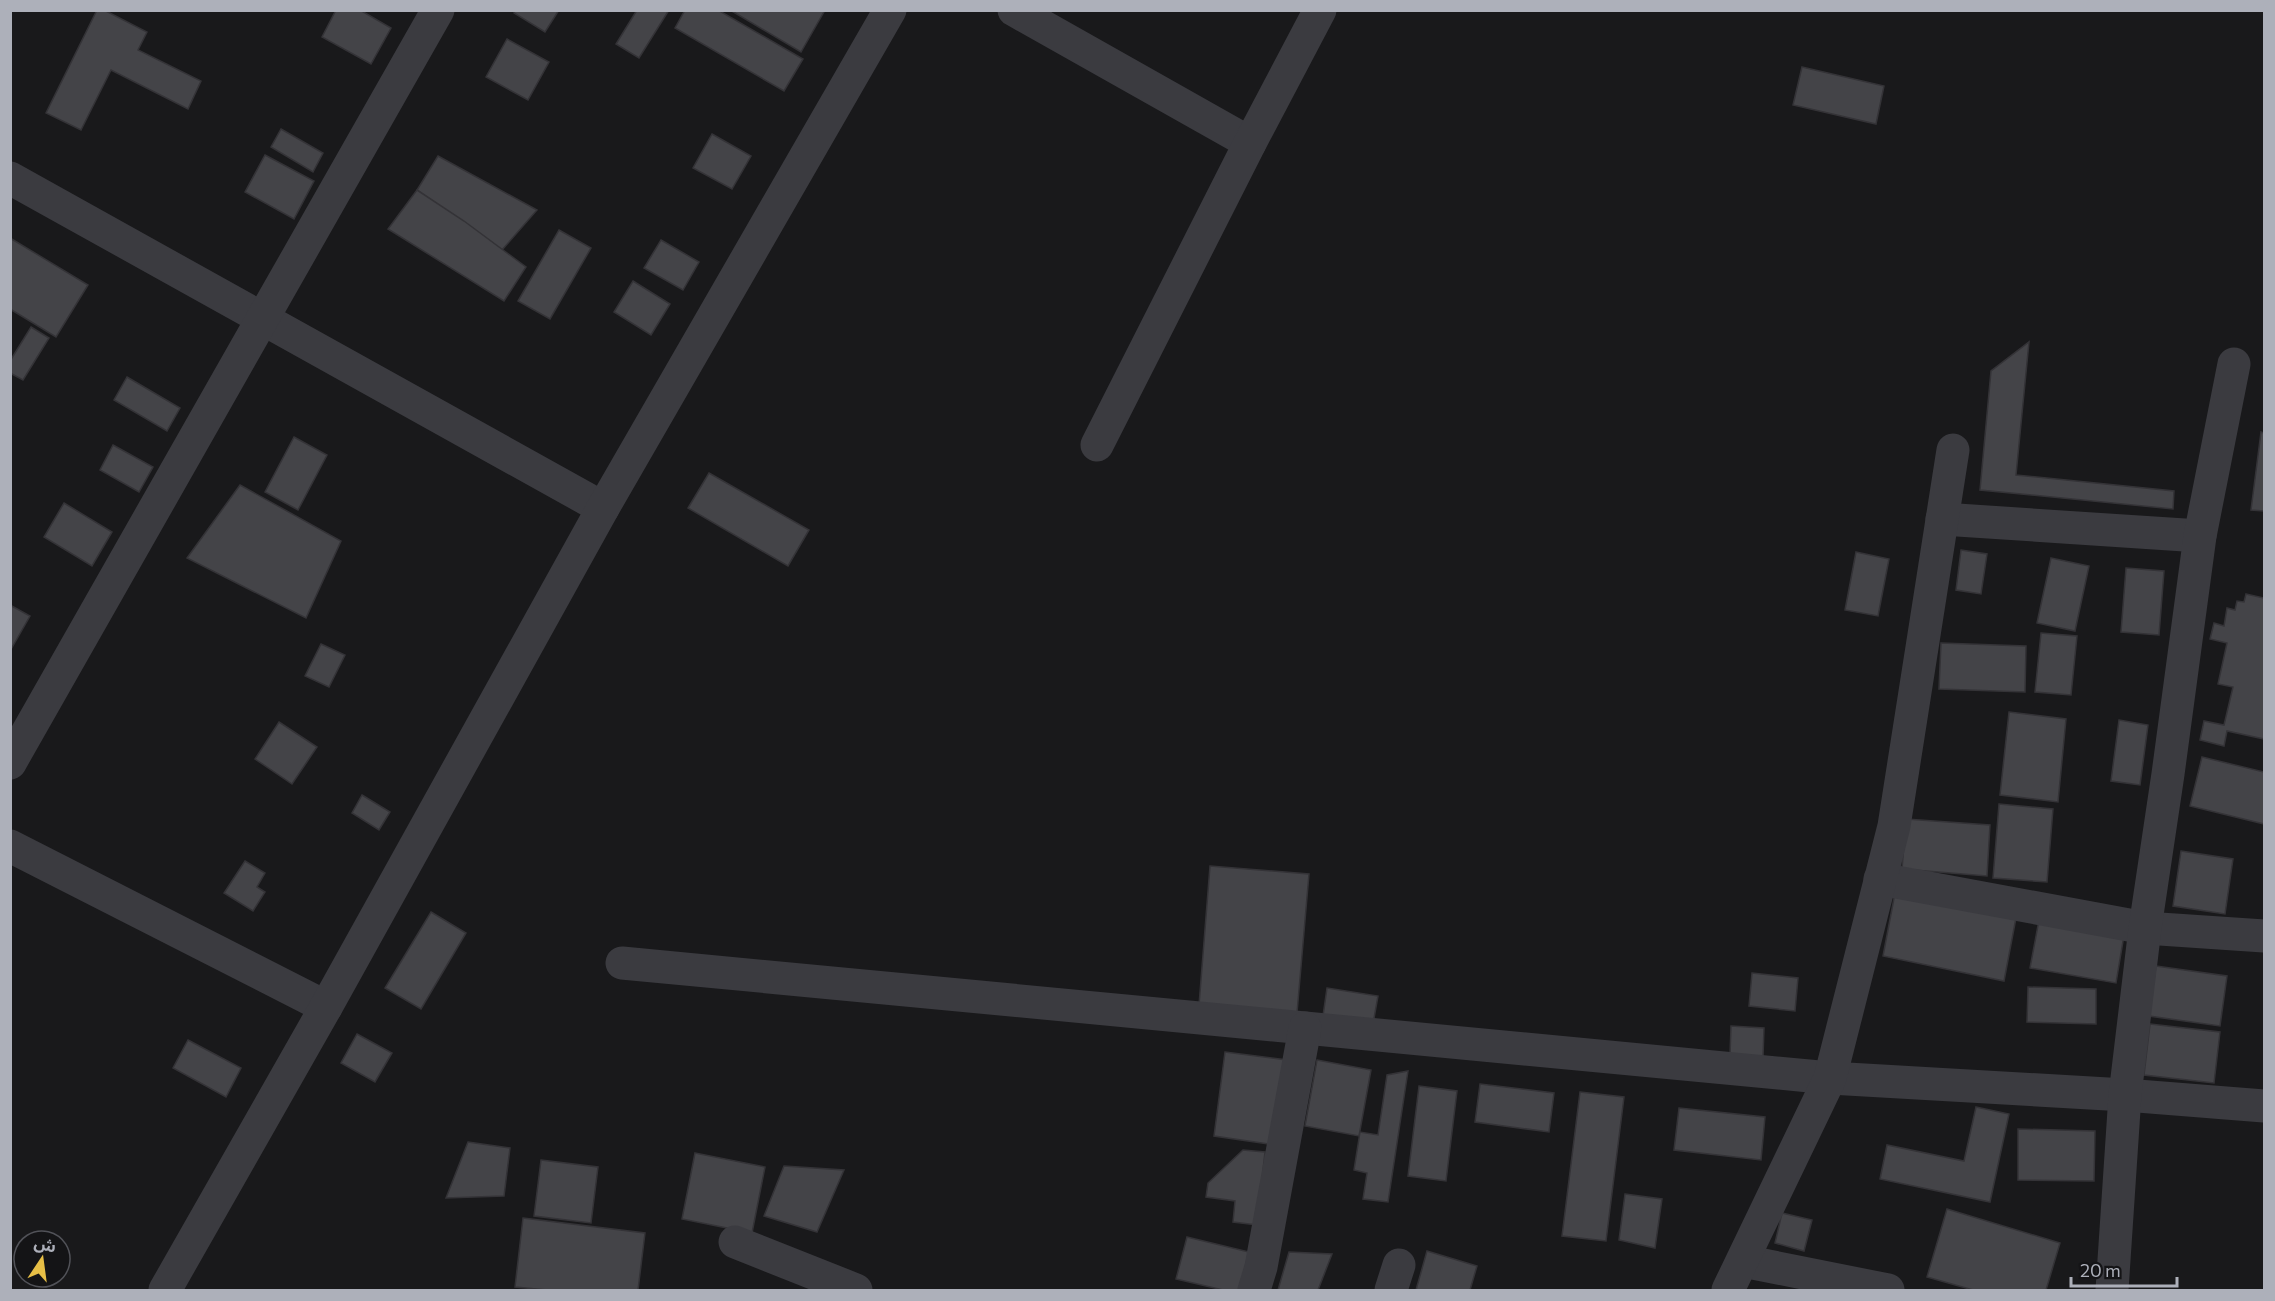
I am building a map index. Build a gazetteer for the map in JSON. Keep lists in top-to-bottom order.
{
  "scale_bar": "20 m",
  "north": "top"
}
